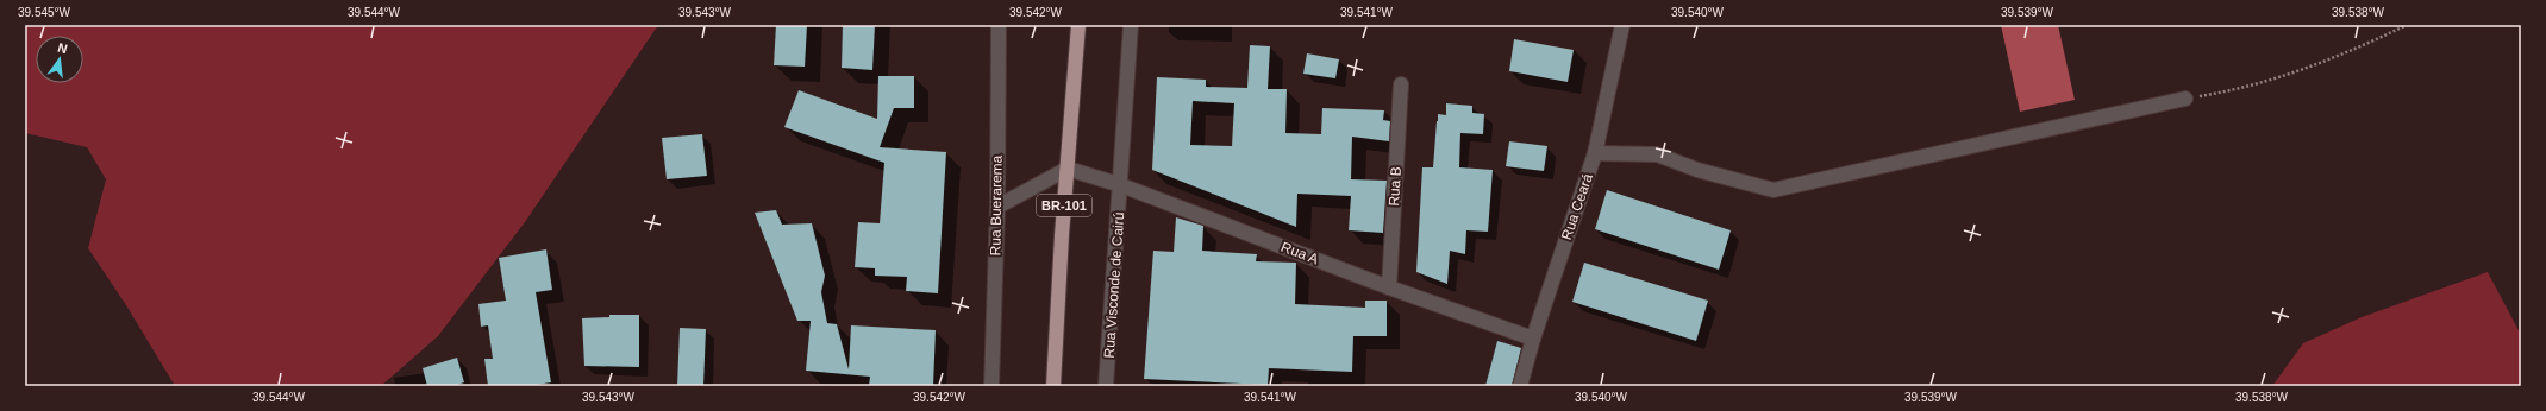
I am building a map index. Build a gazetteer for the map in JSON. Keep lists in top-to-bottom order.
{
  "streets": {
    "highway": ["BR-101"],
    "street": [
      "Rua B",
      "Rua Buerarema",
      "Rua Ceará",
      "Rua A",
      "Rua Visconde de Cairú"
    ]
  },
  "crossings": [
    ["Rua B", "Rua A"],
    ["BR-101", "Rua A"],
    ["Rua Ceará", "Rua A"],
    ["Rua A", "Rua Visconde de Cairú"]
  ],
  "north": "top",
  "coordinates": [
    "39.545°W",
    "39.544°W",
    "39.543°W",
    "39.542°W",
    "39.541°W",
    "39.540°W",
    "39.539°W",
    "39.538°W"
  ]
}
